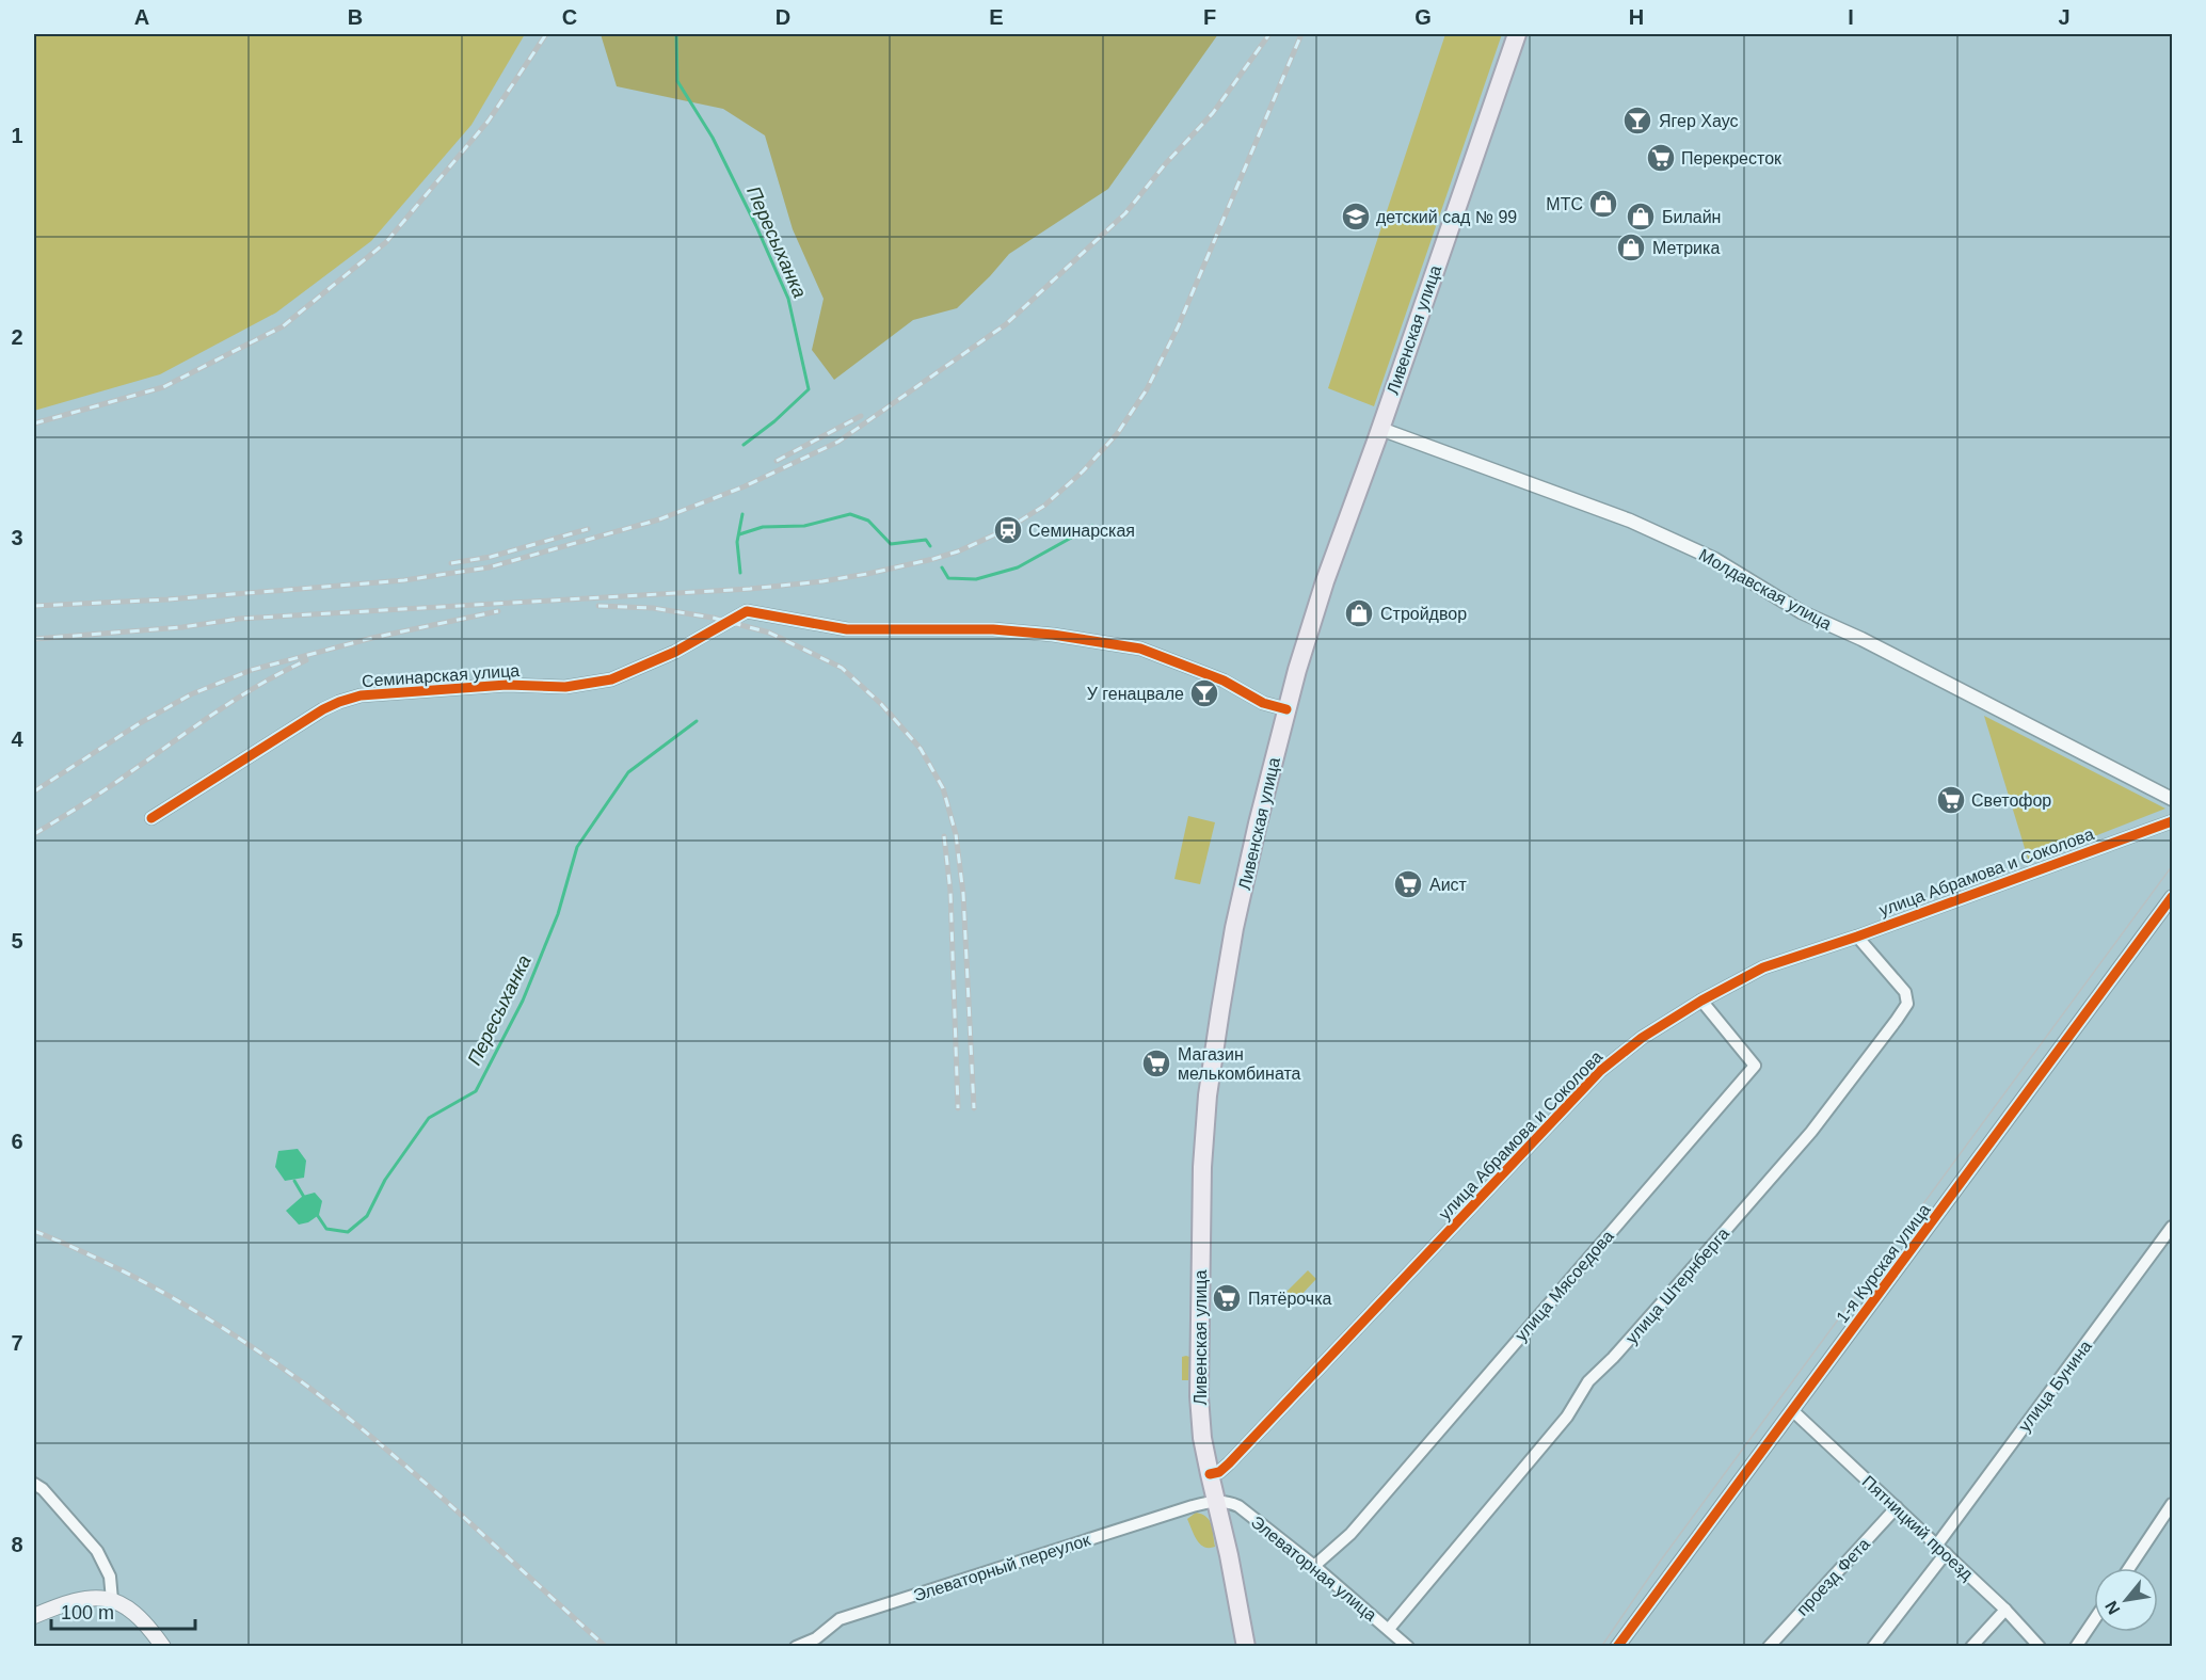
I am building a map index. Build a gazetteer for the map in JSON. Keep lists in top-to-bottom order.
{
  "streets": {
    "main road": ["Ливенская улица"],
    "street": [
      "Молдавская улица",
      "Семинарская улица",
      "улица Абрамова и Соколова",
      "1-я Курская улица",
      "улица Мясоедова",
      "улица Штернберга",
      "улица Бунина",
      "Пятницкий проезд",
      "Элеваторный переулок",
      "Элеваторная улица",
      "проезд Фета"
    ]
  },
  "crossings": [
    ["Ливенская улица", "Молдавская улица"],
    ["Ливенская улица", "Семинарская улица"],
    ["Ливенская улица", "улица Абрамова и Соколова"],
    ["Ливенская улица", "Элеваторный переулок"],
    ["Ливенская улица", "Элеваторная улица"],
    ["улица Абрамова и Соколова", "улица Мясоедова"],
    ["улица Абрамова и Соколова", "улица Штернберга"],
    ["1-я Курская улица", "Пятницкий проезд"],
    ["улица Мясоедова", "Элеваторная улица"],
    ["улица Штернберга", "Элеваторная улица"],
    ["улица Бунина", "Пятницкий проезд"],
    ["Пятницкий проезд", "проезд Фета"],
    ["Элеваторный переулок", "Элеваторная улица"]
  ],
  "water": ["Пересыханка"],
  "places": {
    "bar": ["Ягер Хаус", "У генацвале"],
    "supermarket": [
      "Перекресток",
      "Светофор",
      "Аист",
      "Магазин мелькомбината",
      "Пятёрочка"
    ],
    "shop": [
      "МТС",
      "Билайн",
      "Метрика",
      "Стройдвор"
    ],
    "school or university": ["детский сад № 99"],
    "station": ["Семинарская"]
  },
  "scale_bar": "100 m",
  "north": "bottom left",
  "grid": {
    "columns": [
      "A",
      "B",
      "C",
      "D",
      "E",
      "F",
      "G",
      "H",
      "I",
      "J"
    ],
    "rows": [
      "1",
      "2",
      "3",
      "4",
      "5",
      "6",
      "7",
      "8"
    ]
  }
}
